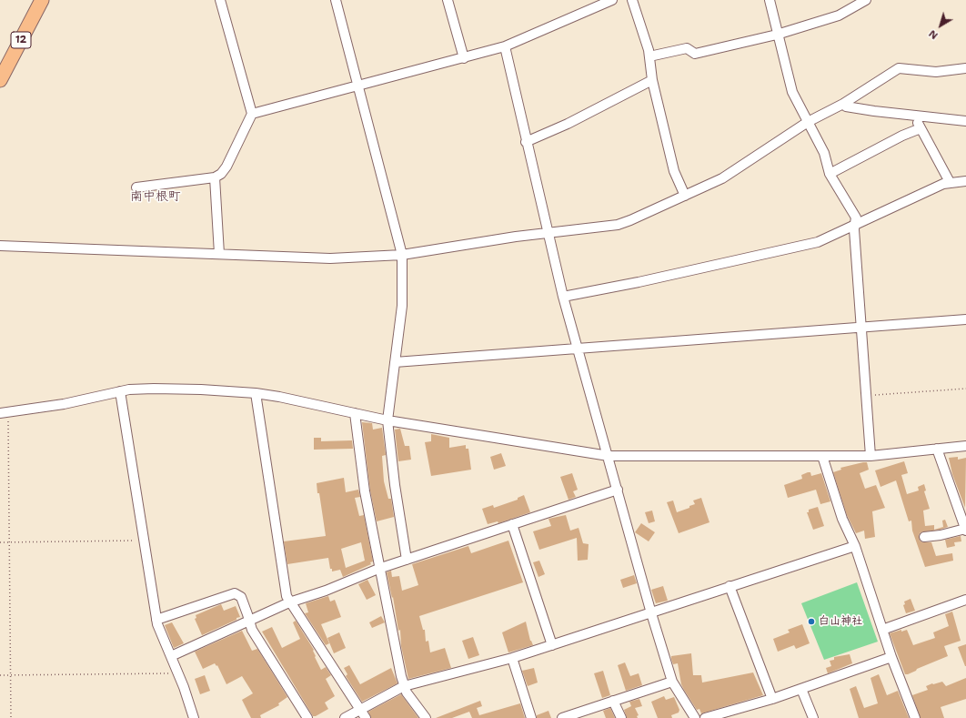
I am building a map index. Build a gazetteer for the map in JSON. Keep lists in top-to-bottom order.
{
  "streets": {
    "main road": ["12"]
  },
  "districts": ["南中根町"],
  "places": ["白山神社"],
  "north": "bottom left"
}
